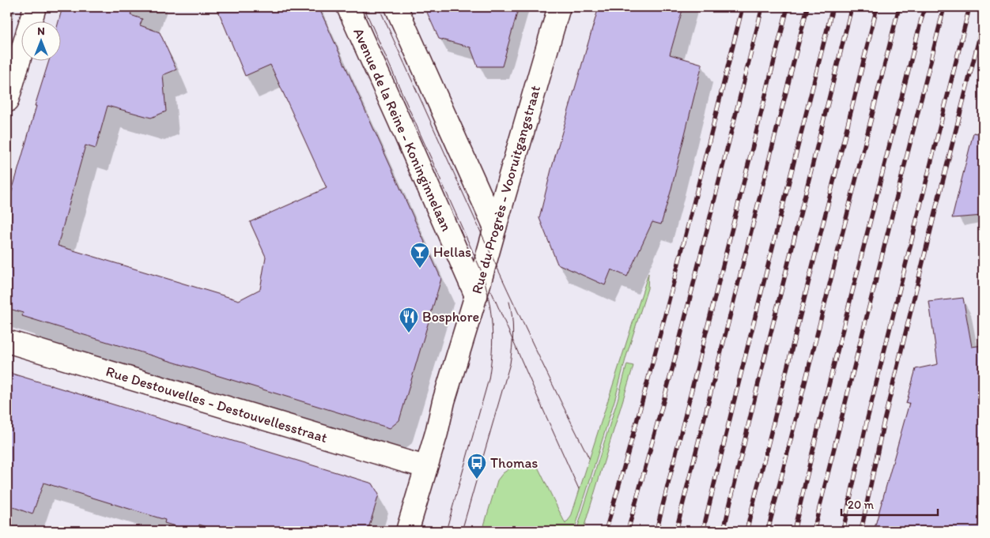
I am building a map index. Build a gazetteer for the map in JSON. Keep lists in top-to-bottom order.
{
  "streets": {
    "street": ["Avenue de la Reine - Koninginnelaan", "Rue du Progrès - Vooruitgangstraat", "Rue Destouvelles - Destouvellesstraat"]
  },
  "crossings": [
    ["Avenue de la Reine - Koninginnelaan", "Rue du Progrès - Vooruitgangstraat"],
    ["Rue du Progrès - Vooruitgangstraat", "Rue Destouvelles - Destouvellesstraat"]
  ],
  "places": {
    "bar": ["Hellas"],
    "restaurant": ["Bosphore"],
    "bus stop": ["Thomas"]
  },
  "scale_bar": "20 m",
  "north": "top"
}
